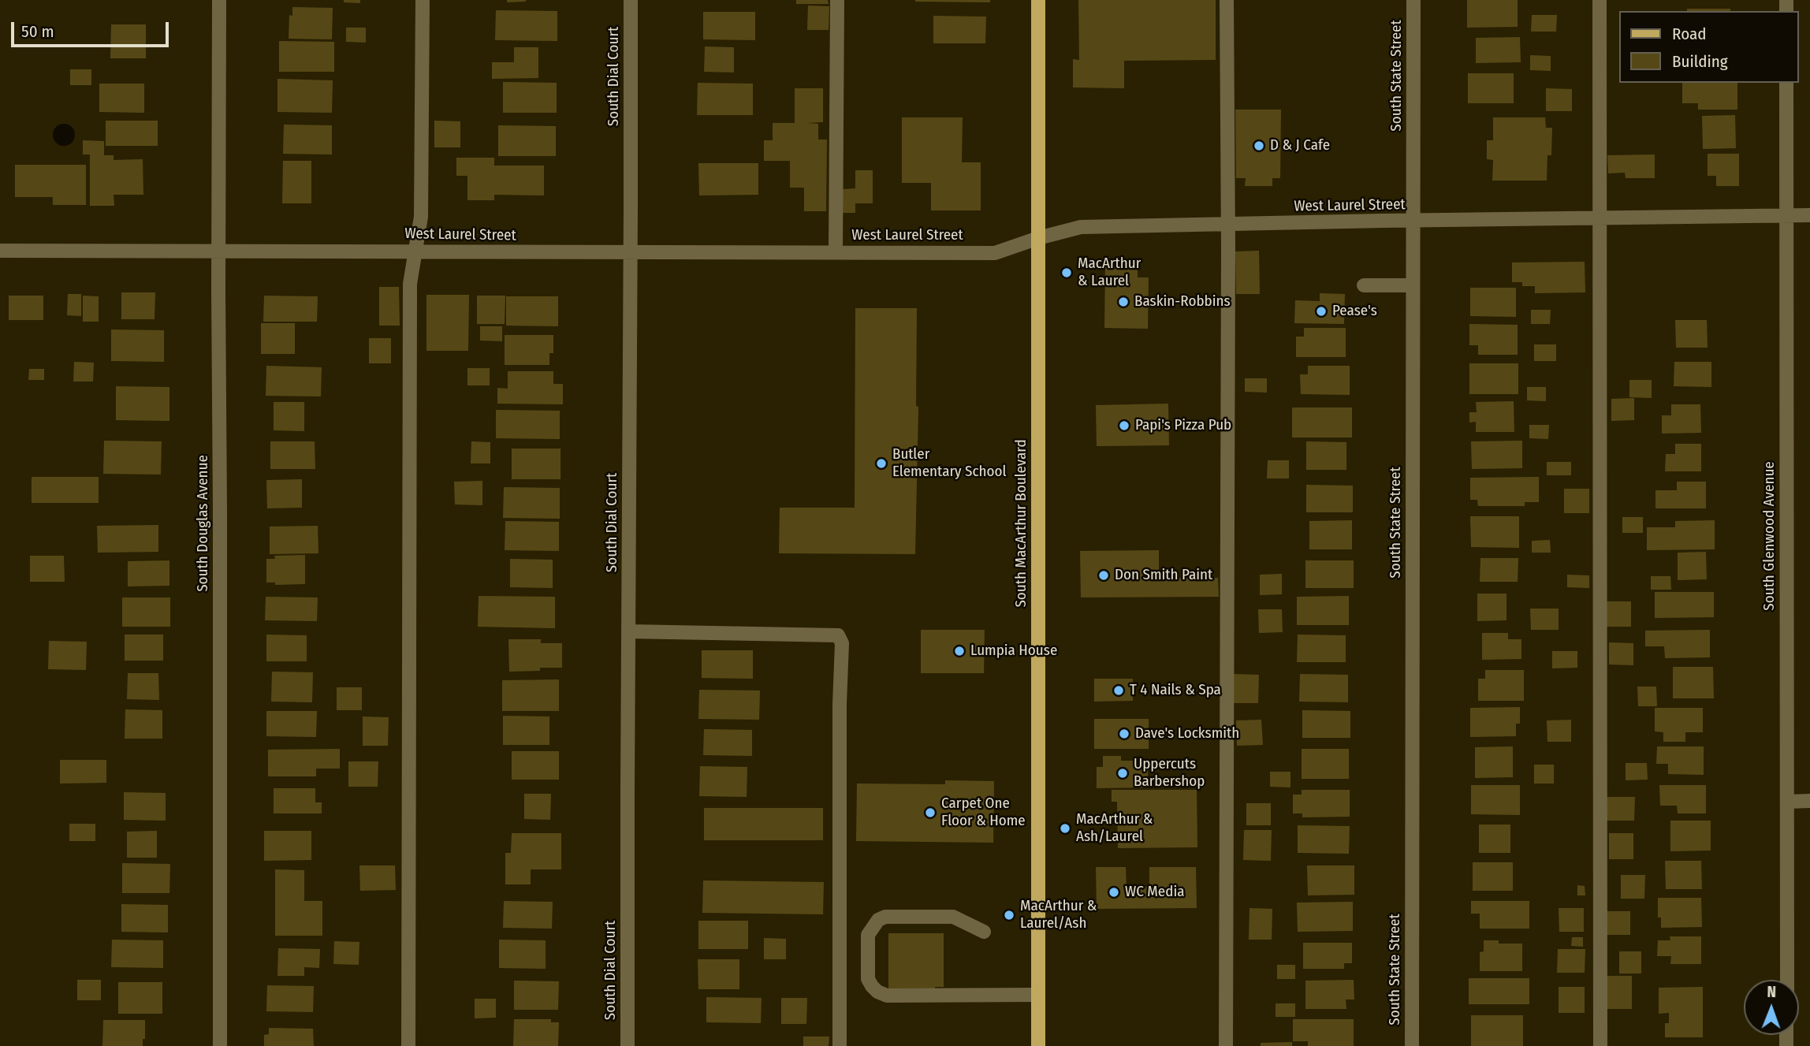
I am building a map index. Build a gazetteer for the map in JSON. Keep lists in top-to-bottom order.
{
  "streets": {
    "main road": ["South MacArthur Boulevard"],
    "street": [
      "South State Street",
      "South Dial Court",
      "West Laurel Street",
      "South Douglas Avenue",
      "South Glenwood Avenue"
    ]
  },
  "crossings": [
    ["South State Street", "West Laurel Street"],
    ["South Dial Court", "West Laurel Street"],
    ["West Laurel Street", "South Douglas Avenue"],
    ["West Laurel Street", "South MacArthur Boulevard"],
    ["West Laurel Street", "South Glenwood Avenue"]
  ],
  "places": [
    "D & J Cafe",
    "MacArthur & Laurel",
    "Baskin-Robbins",
    "Pease's",
    "Papi's Pizza Pub",
    "Butler Elementary School",
    "Don Smith Paint",
    "Lumpia House",
    "T 4 Nails & Spa",
    "Dave's Locksmith",
    "Uppercuts Barbershop",
    "Carpet One Floor & Home",
    "MacArthur & Ash/Laurel",
    "WC Media",
    "MacArthur & Laurel/Ash"
  ],
  "legend": ["Road", "Building"],
  "scale_bar": "50 m",
  "north": "top"
}
